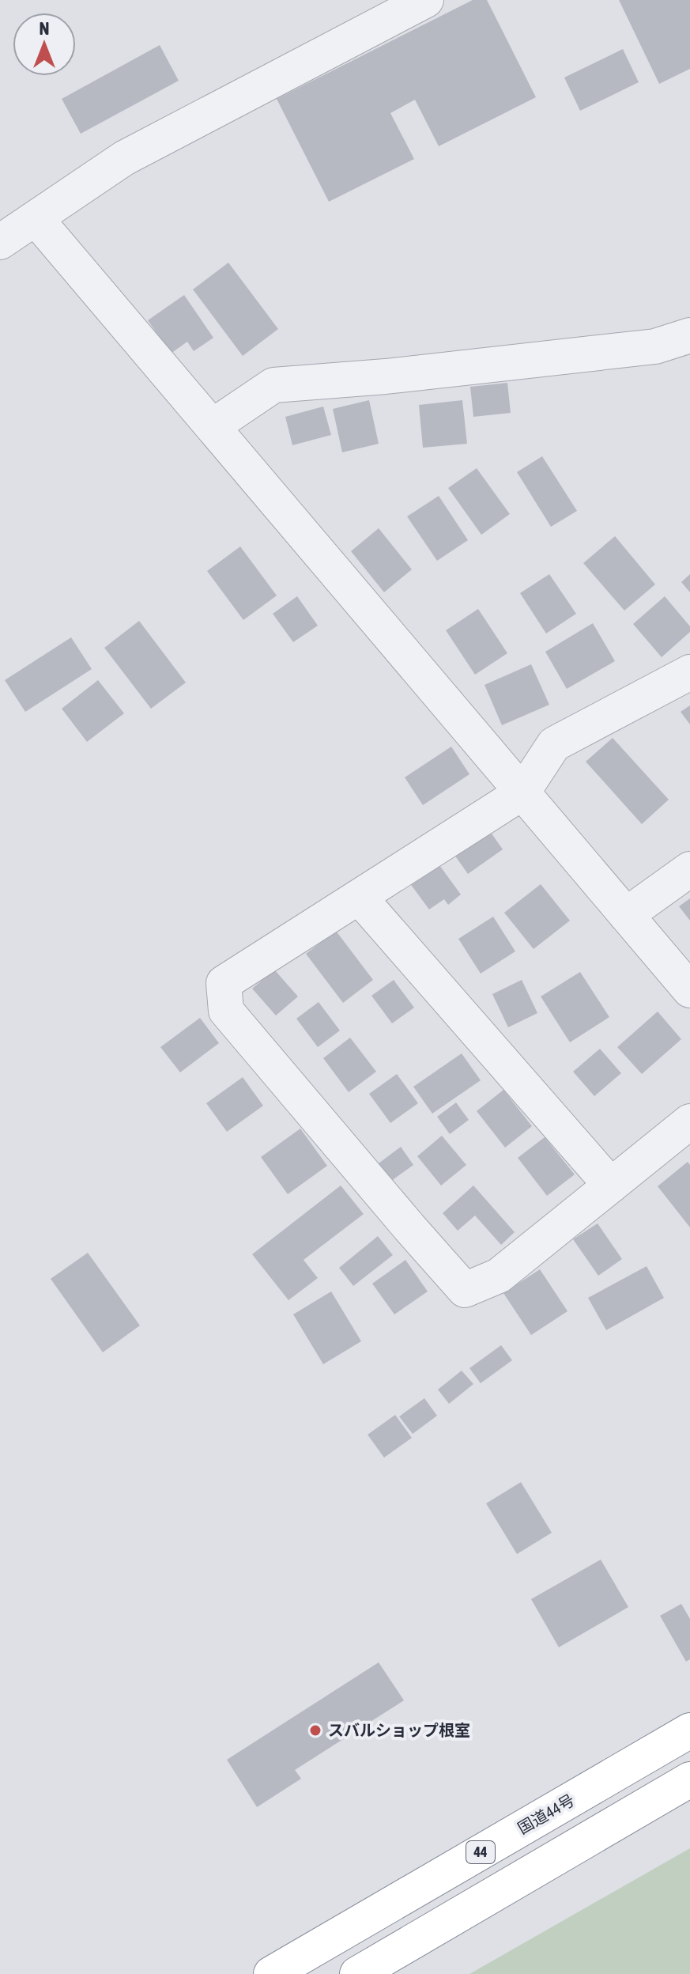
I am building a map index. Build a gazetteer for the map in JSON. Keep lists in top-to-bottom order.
{
  "streets": {
    "highway": ["国道44号", "44"]
  },
  "places": ["スバルショップ根室"],
  "north": "top"
}
